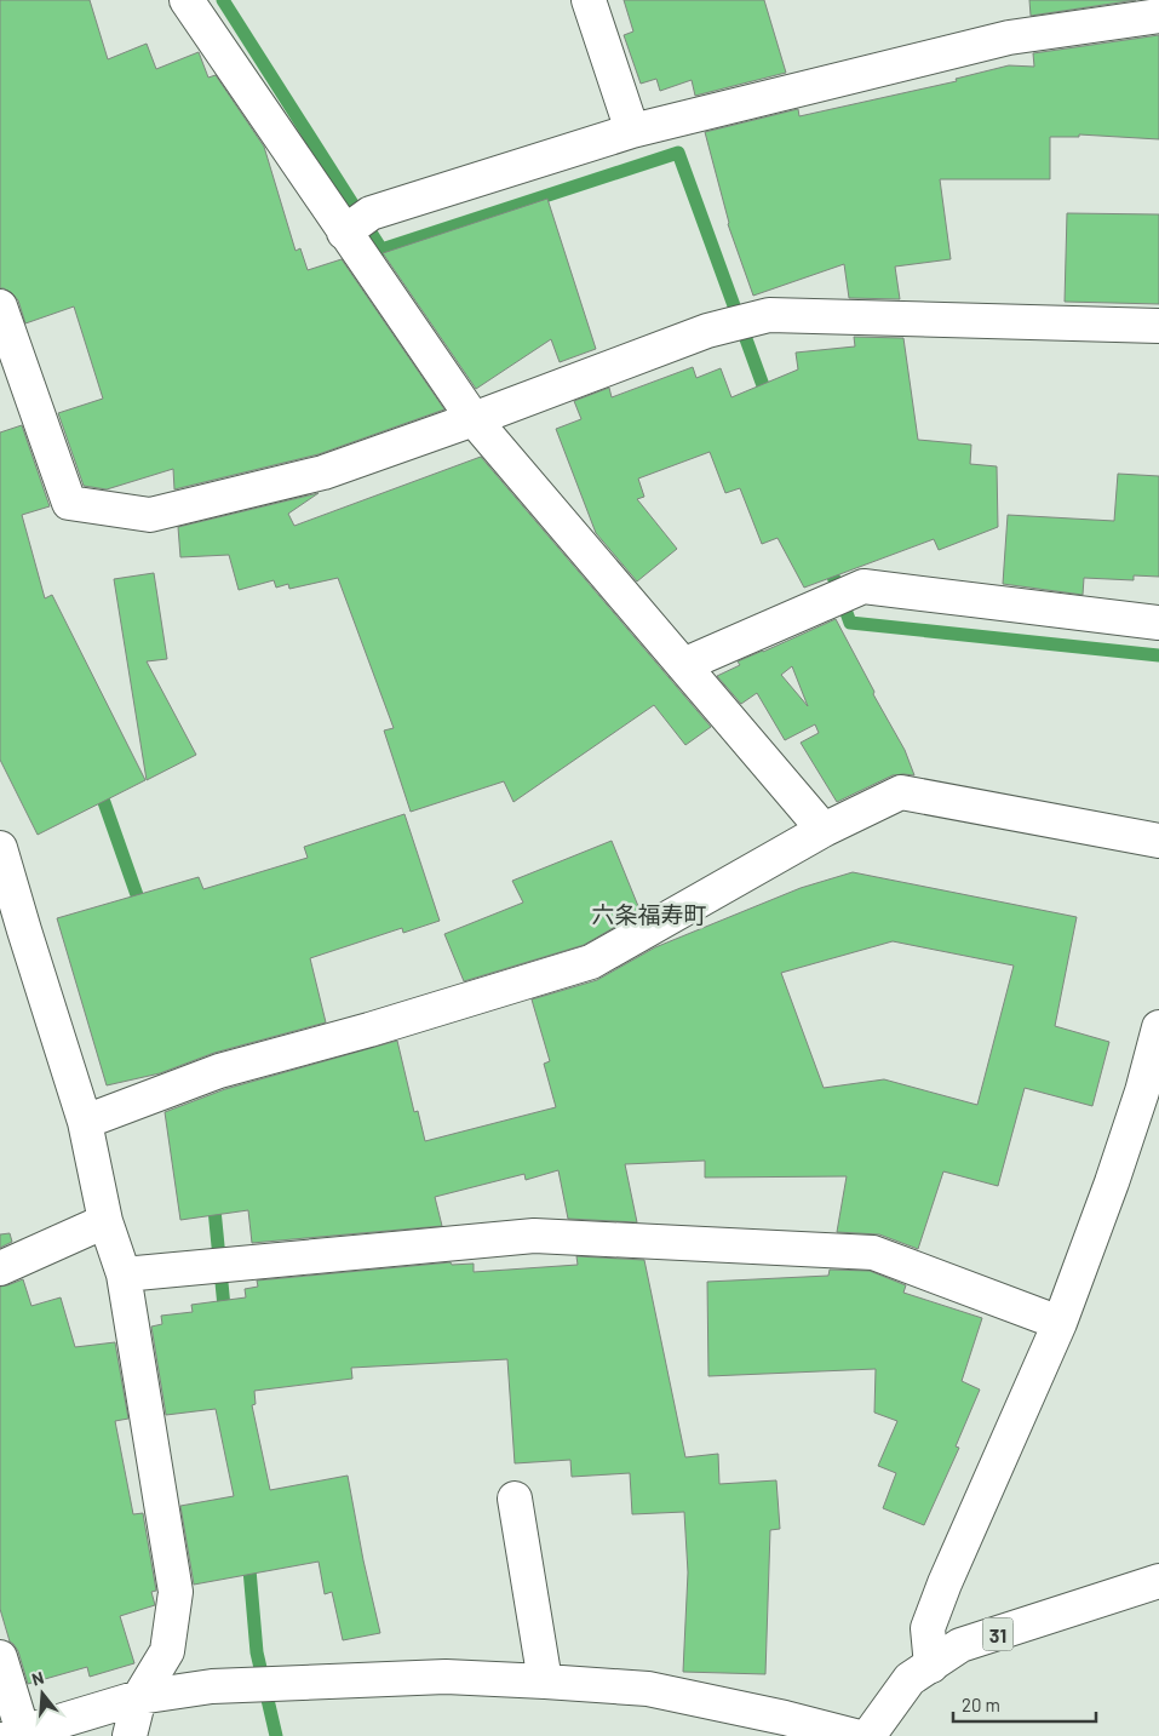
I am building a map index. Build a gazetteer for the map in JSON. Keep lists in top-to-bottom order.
{
  "streets": {
    "street": ["31"]
  },
  "districts": ["六条福寿町"],
  "scale_bar": "20 m",
  "north": "top"
}
